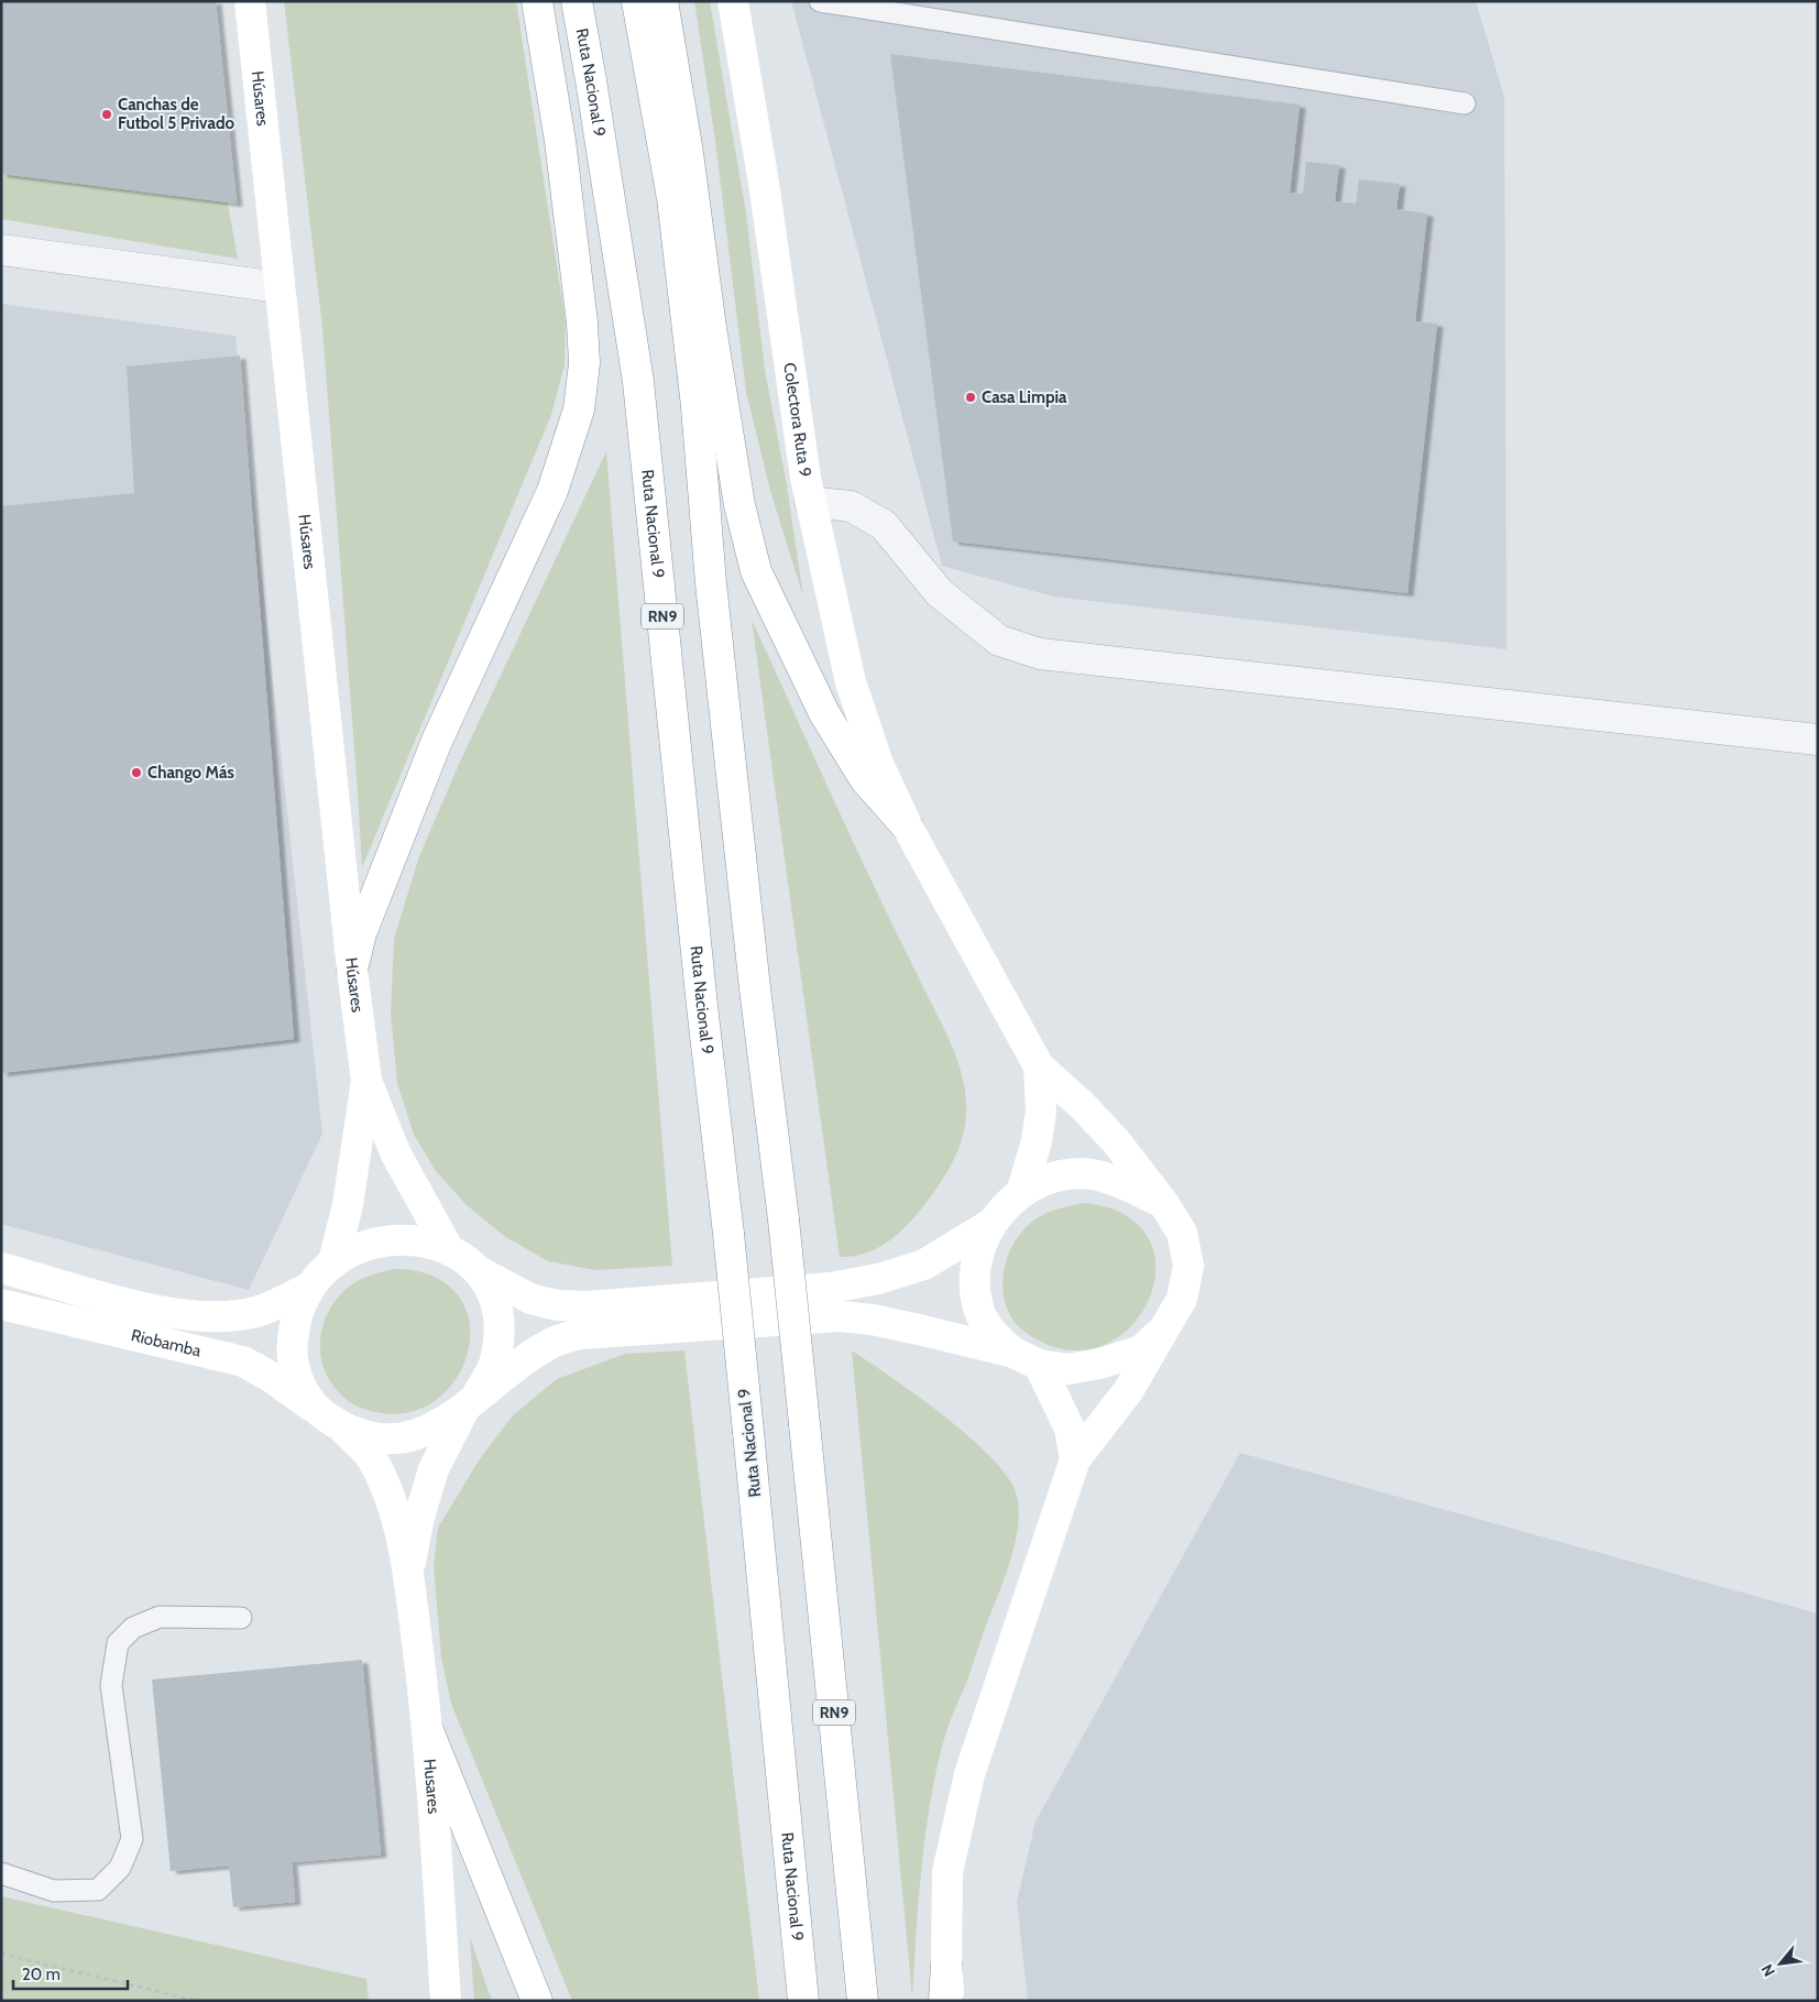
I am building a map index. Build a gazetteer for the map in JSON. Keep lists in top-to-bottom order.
{
  "streets": {
    "main road": [
      "Ruta Nacional 9",
      "Húsares",
      "Colectora Ruta 9",
      "RN9",
      "Riobamba",
      "Husares"
    ]
  },
  "places": ["Canchas de Futbol 5 Privado", "Casa Limpia", "Chango Más"],
  "scale_bar": "20 m",
  "north": "bottom left"
}
